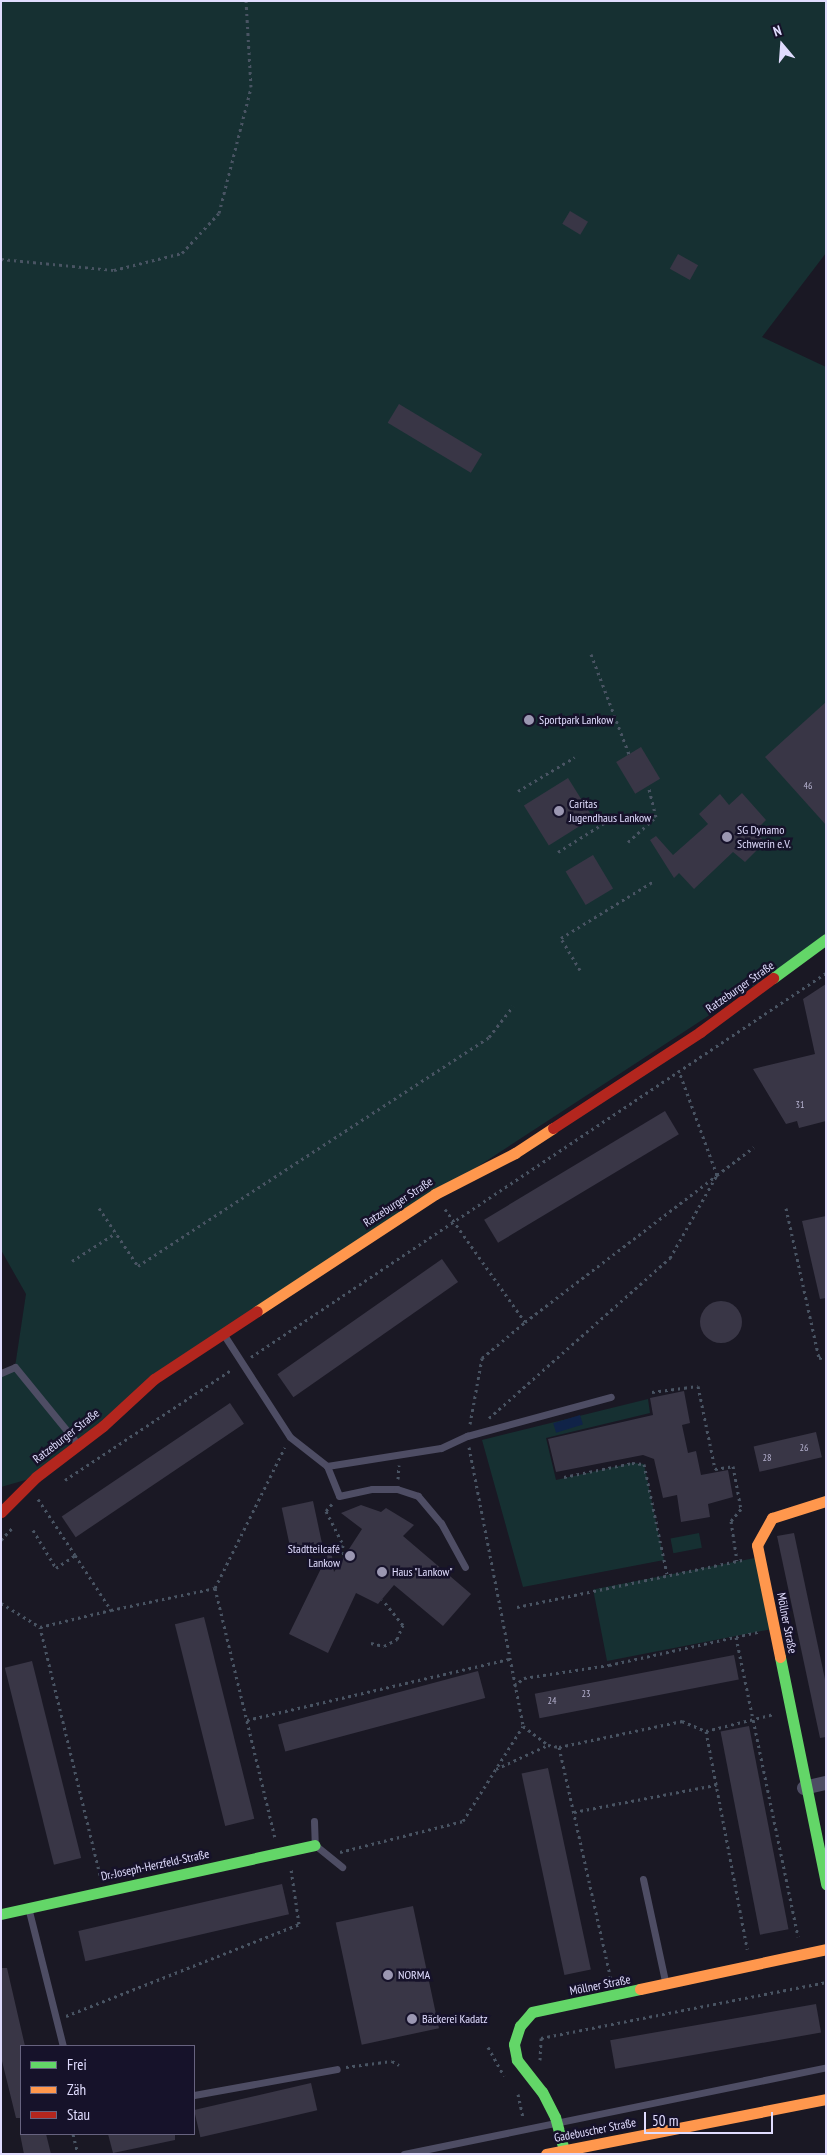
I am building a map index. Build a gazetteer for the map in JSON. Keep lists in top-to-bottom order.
{
  "streets": {
    "street": [
      "Ratzeburger Straße",
      "Möllner Straße",
      "Dr.-Joseph-Herzfeld-Straße",
      "Gadebuscher Straße"
    ]
  },
  "crossings": [
    ["Möllner Straße", "Gadebuscher Straße"]
  ],
  "places": [
    "Sportpark Lankow",
    "Caritas Jugendhaus Lankow",
    "SG Dynamo Schwerin e.V.",
    "Stadtteilcafé Lankow",
    "Haus \"Lankow\"",
    "NORMA",
    "Bäckerei Kadatz"
  ],
  "house_numbers": [
    "46",
    "31",
    "26",
    "28",
    "23",
    "24"
  ],
  "legend": ["Frei", "Zäh", "Stau"],
  "scale_bar": "50 m",
  "north": "top"
}
